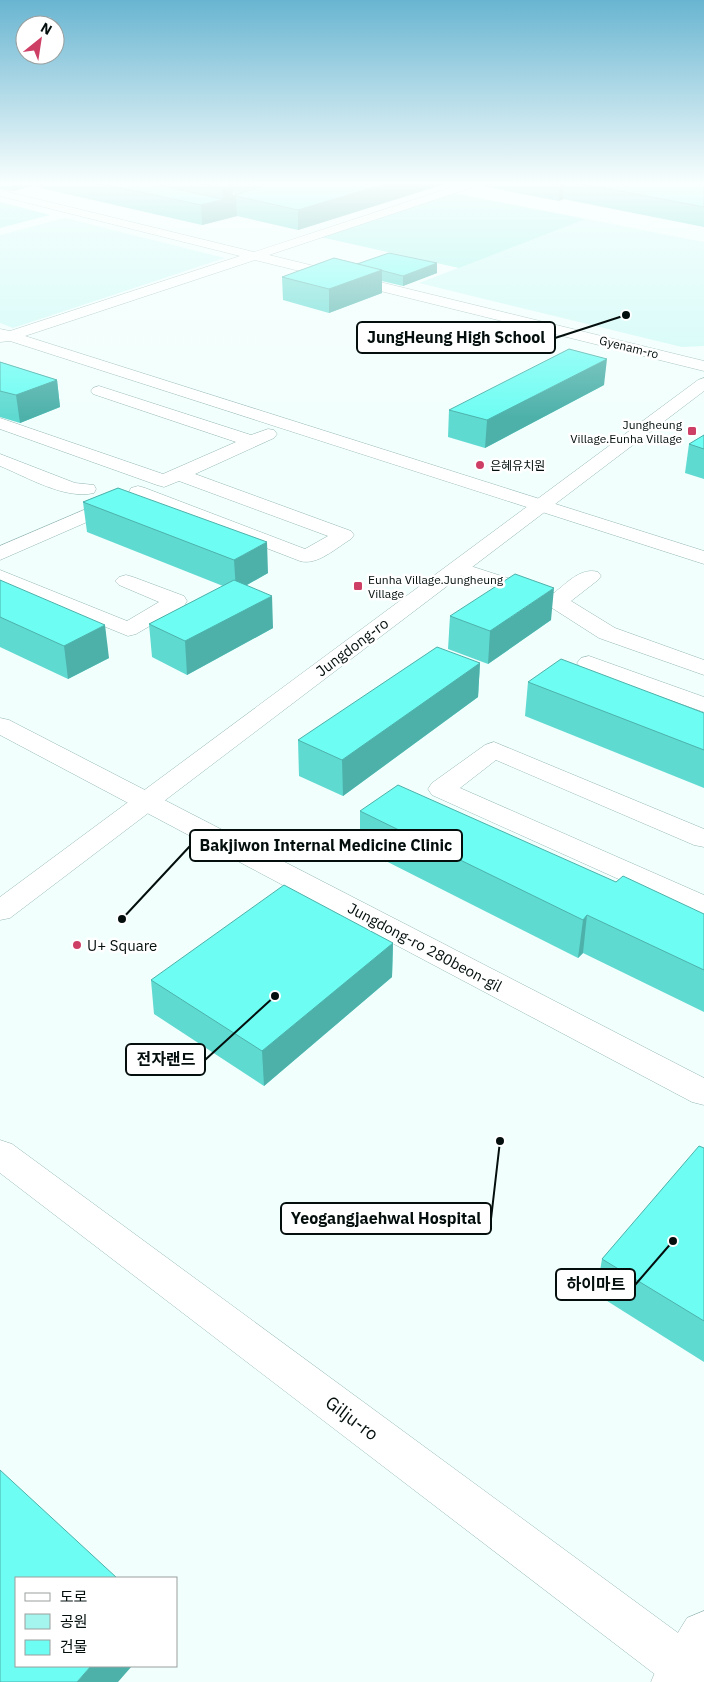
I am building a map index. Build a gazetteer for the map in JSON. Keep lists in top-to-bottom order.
{
  "streets": {
    "street": [
      "Gyenam-ro",
      "Jungdong-ro",
      "Jungdong-ro 280beon-gil",
      "Gilju-ro"
    ]
  },
  "crossings": [
    ["Jungdong-ro", "Jungdong-ro 280beon-gil"]
  ],
  "places": {
    "other": [
      "JungHeung High School",
      "은혜유치원",
      "Bakjiwon Internal Medicine Clinic",
      "U+ Square",
      "전자랜드",
      "Yeogangjaehwal Hospital",
      "하이마트"
    ],
    "transit": ["Jungheung Village.Eunha Village", "Eunha Village.Jungheung Village"]
  },
  "legend": ["도로", "공원", "건물"],
  "north": "top right"
}
